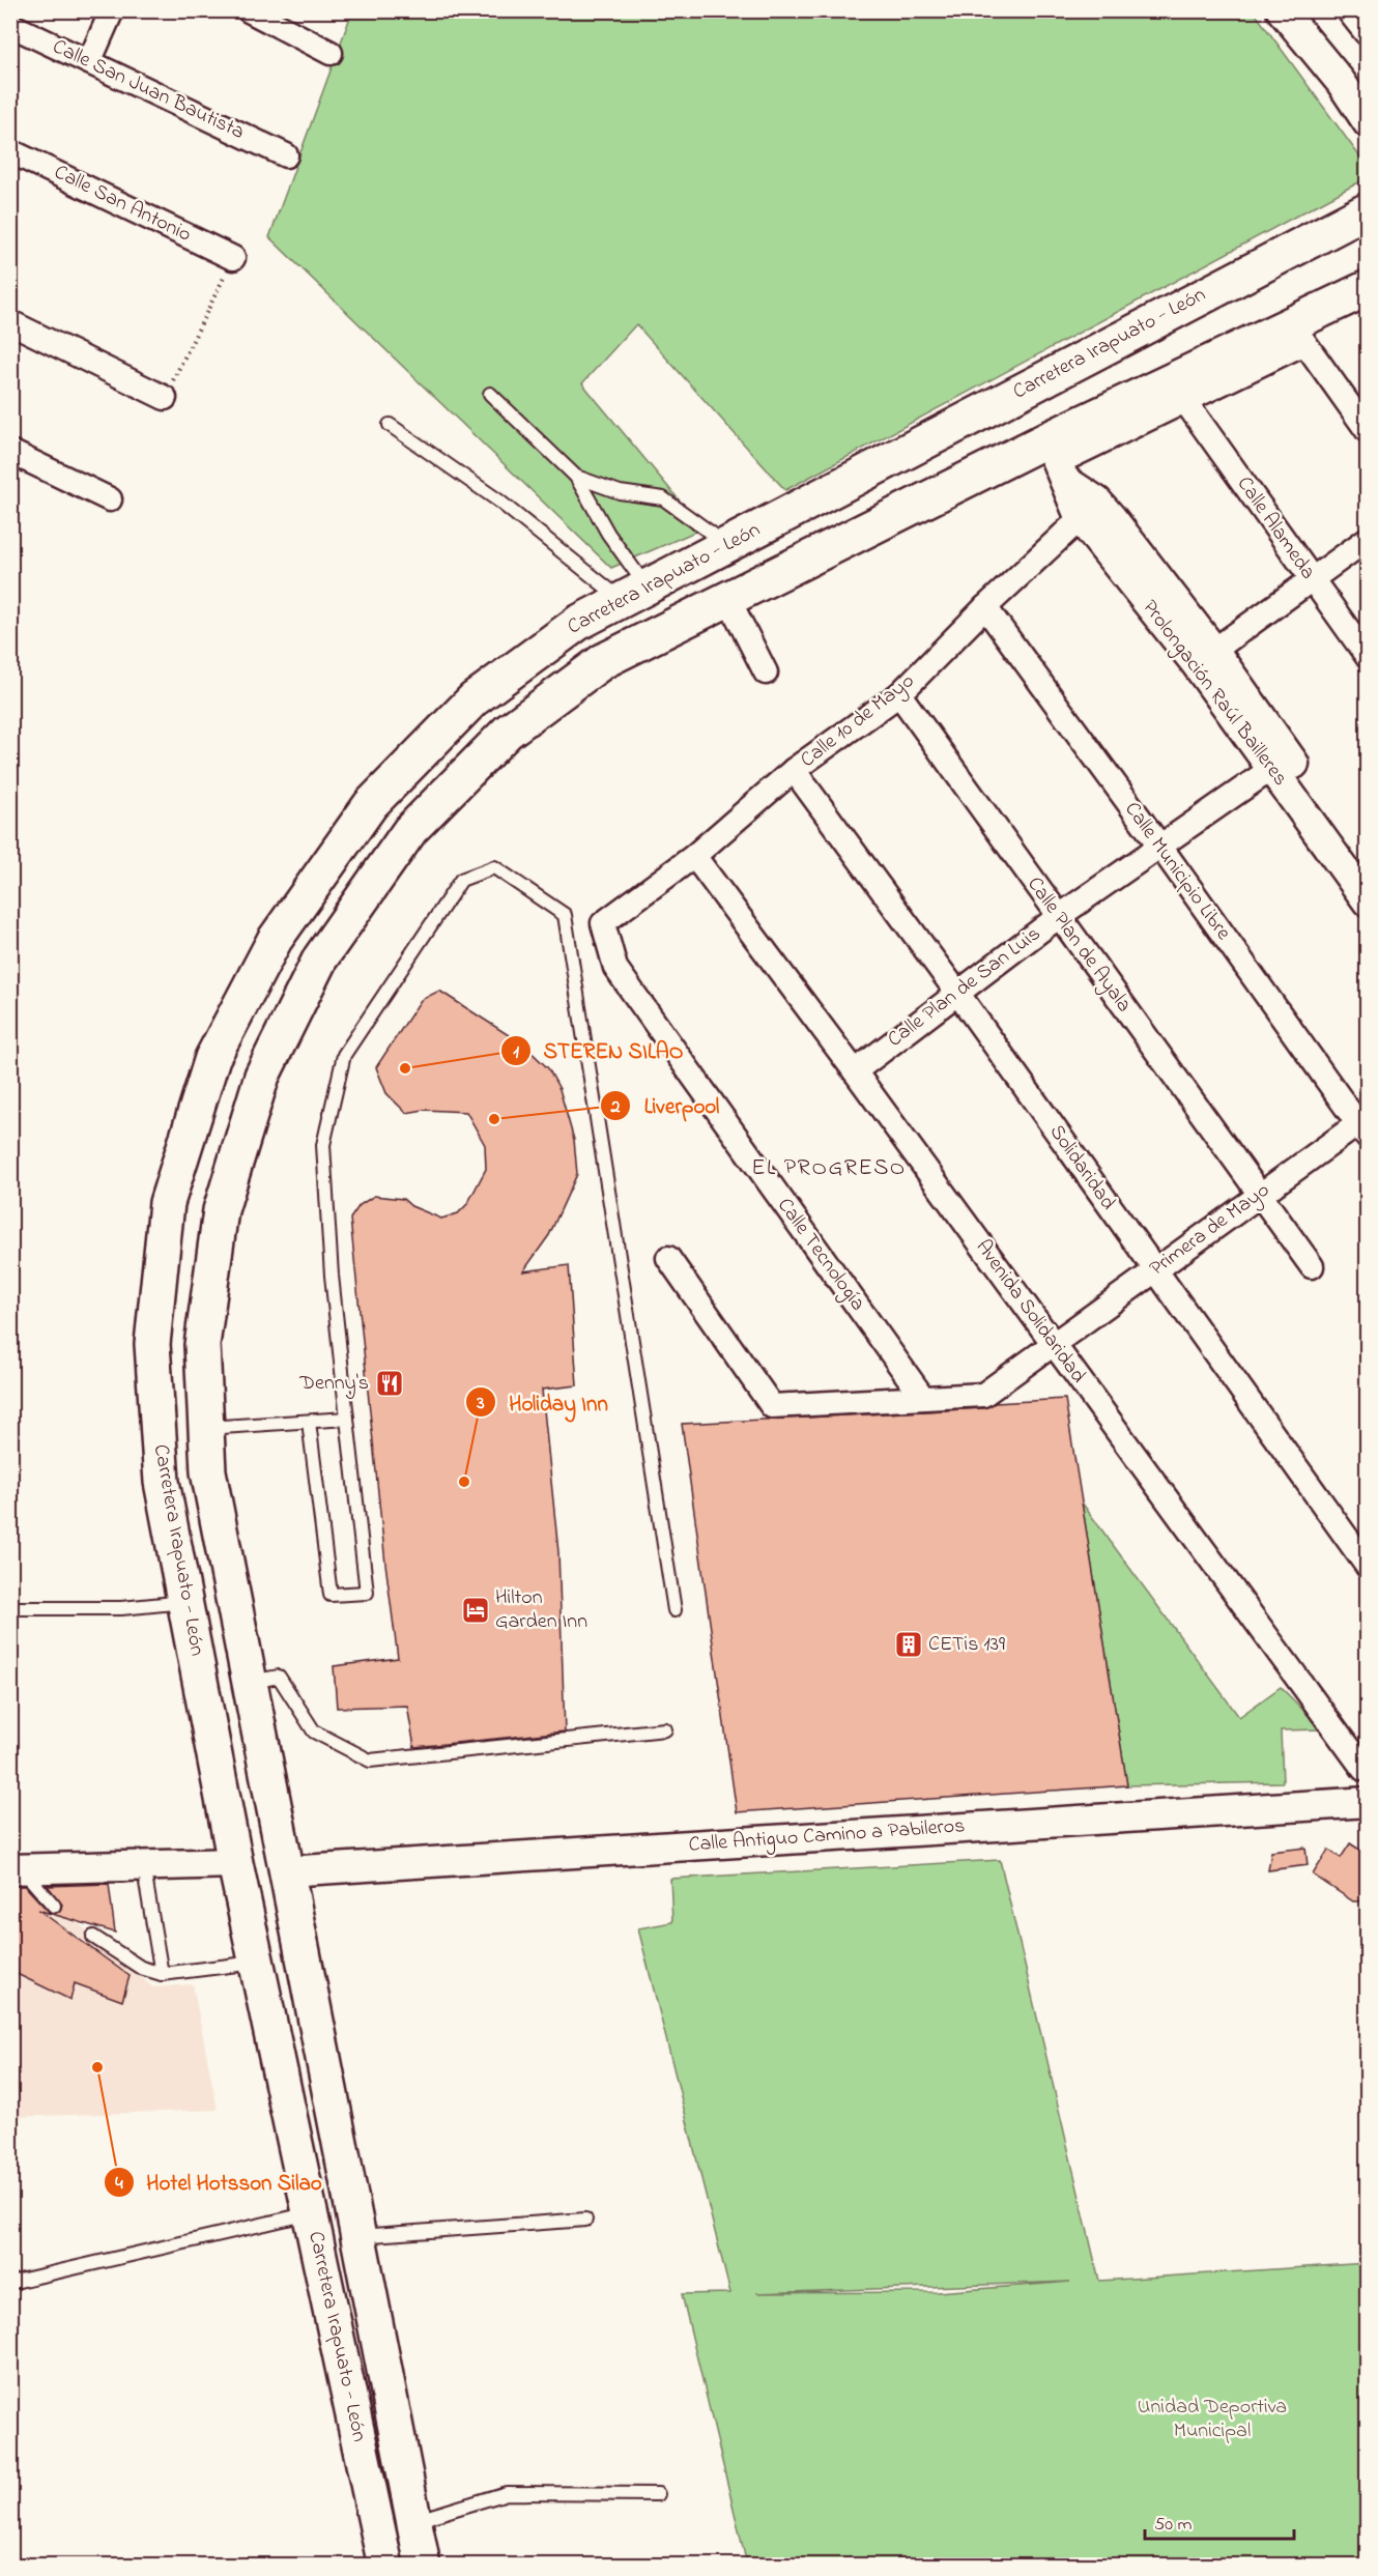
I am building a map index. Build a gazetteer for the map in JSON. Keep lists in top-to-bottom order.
{
  "streets": {
    "highway": ["Carretera Irapuato - León"],
    "street": [
      "Calle San Juan Bautista",
      "Calle San Antonio",
      "Calle Alameda",
      "Prolongación Raúl Bailleres",
      "Calle 10 de Mayo",
      "Calle Municipio Libre",
      "Calle Plan de Ayala",
      "Calle Plan de San Luis",
      "Solidaridad",
      "Primera de Mayo",
      "Calle Tecnología",
      "Avenida Solidaridad",
      "Calle Antiguo Camino a Pabileros"
    ]
  },
  "crossings": [
    ["Carretera Irapuato - León", "Prolongación Raúl Bailleres"],
    ["Carretera Irapuato - León", "Calle Antiguo Camino a Pabileros"],
    ["Prolongación Raúl Bailleres", "Calle 10 de Mayo"],
    ["Prolongación Raúl Bailleres", "Calle Plan de San Luis"],
    ["Calle 10 de Mayo", "Calle Municipio Libre"],
    ["Calle 10 de Mayo", "Calle Plan de Ayala"],
    ["Calle 10 de Mayo", "Solidaridad"],
    ["Calle 10 de Mayo", "Calle Tecnología"],
    ["Calle 10 de Mayo", "Avenida Solidaridad"],
    ["Calle Municipio Libre", "Calle Plan de San Luis"],
    ["Calle Municipio Libre", "Primera de Mayo"],
    ["Calle Plan de Ayala", "Calle Plan de San Luis"],
    ["Calle Plan de Ayala", "Primera de Mayo"],
    ["Calle Plan de San Luis", "Solidaridad"],
    ["Calle Plan de San Luis", "Avenida Solidaridad"],
    ["Solidaridad", "Primera de Mayo"],
    ["Primera de Mayo", "Calle Tecnología"],
    ["Primera de Mayo", "Avenida Solidaridad"]
  ],
  "districts": ["EL PROGRESO"],
  "parks": ["Unidad Deportiva Municipal"],
  "places": {
    "other": [
      "STEREN SILAO",
      "Liverpool",
      "Holiday Inn",
      "Hotel Hotsson Silao"
    ],
    "restaurant": ["Denny's"],
    "hotel": ["Hilton Garden Inn"],
    "building": ["CETis 139"]
  },
  "scale_bar": "50 m"
}
